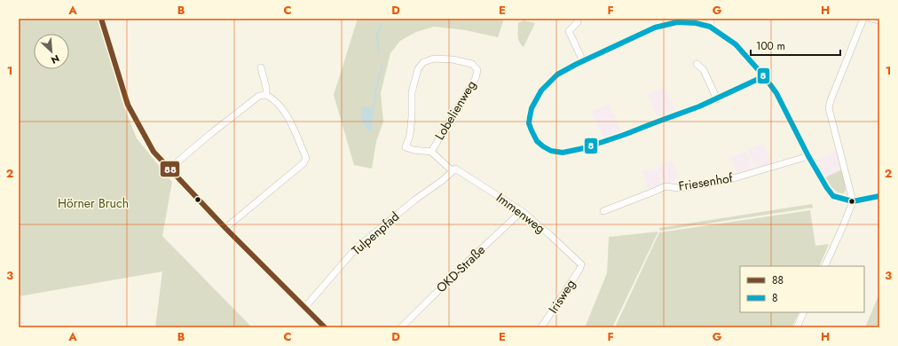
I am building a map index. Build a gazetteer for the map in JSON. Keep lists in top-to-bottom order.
{
  "streets": {
    "street": [
      "Lobelienweg",
      "Friesenhof",
      "Immenweg",
      "Tulpenpfad",
      "OKD-Straße",
      "Irisweg"
    ]
  },
  "crossings": [
    ["Lobelienweg", "Immenweg"],
    ["Lobelienweg", "Tulpenpfad"],
    ["Immenweg", "Tulpenpfad"],
    ["Immenweg", "OKD-Straße"],
    ["Immenweg", "Irisweg"]
  ],
  "parks": ["Hörner Bruch"],
  "lines": ["transit line 88", "transit line 8"],
  "legend": ["88", "8"],
  "scale_bar": "100 m",
  "north": "bottom right",
  "grid": {
    "columns": [
      "A",
      "B",
      "C",
      "D",
      "E",
      "F",
      "G",
      "H"
    ],
    "rows": ["1", "2", "3"]
  }
}
